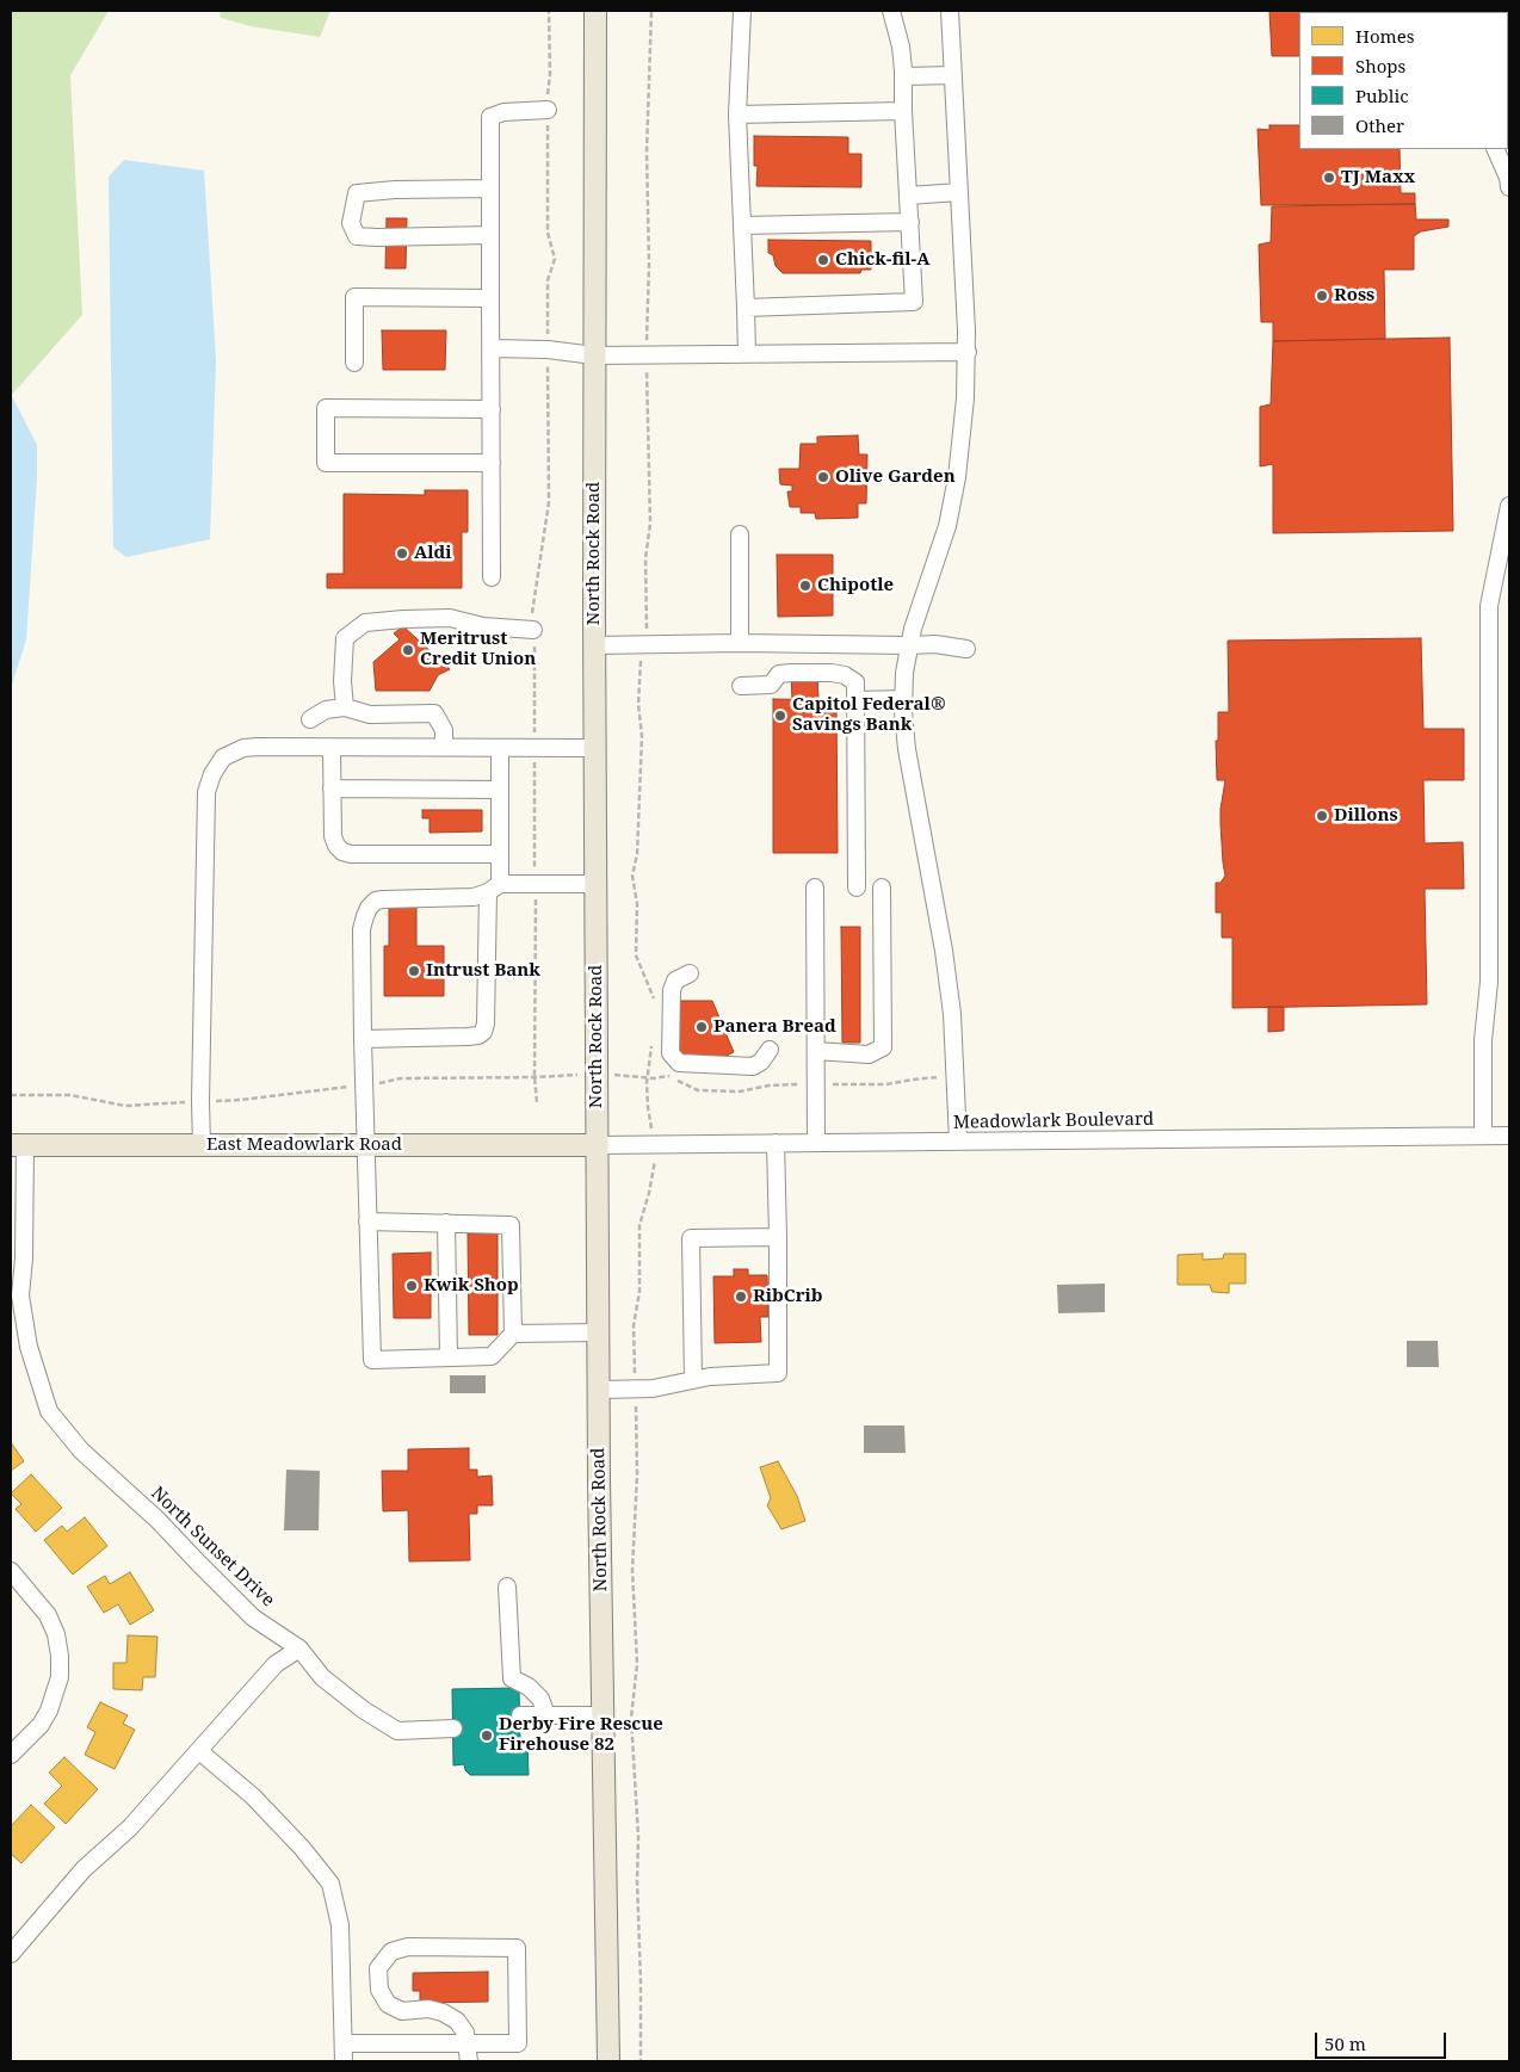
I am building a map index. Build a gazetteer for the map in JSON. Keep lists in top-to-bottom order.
{
  "streets": {
    "main road": ["North Rock Road", "East Meadowlark Road"],
    "street": ["Meadowlark Boulevard", "North Sunset Drive"]
  },
  "crossings": [
    ["North Rock Road", "Meadowlark Boulevard"],
    ["North Rock Road", "East Meadowlark Road"],
    ["Meadowlark Boulevard", "East Meadowlark Road"],
    ["East Meadowlark Road", "North Sunset Drive"]
  ],
  "places": [
    "TJ Maxx",
    "Chick-fil-A",
    "Ross",
    "Olive Garden",
    "Aldi",
    "Chipotle",
    "Meritrust Credit Union",
    "Capitol Federal® Savings Bank",
    "Dillons",
    "Intrust Bank",
    "Panera Bread",
    "Kwik Shop",
    "RibCrib",
    "Derby Fire Rescue Firehouse 82"
  ],
  "legend": [
    "Homes",
    "Shops",
    "Public",
    "Other"
  ],
  "scale_bar": "50 m"
}
